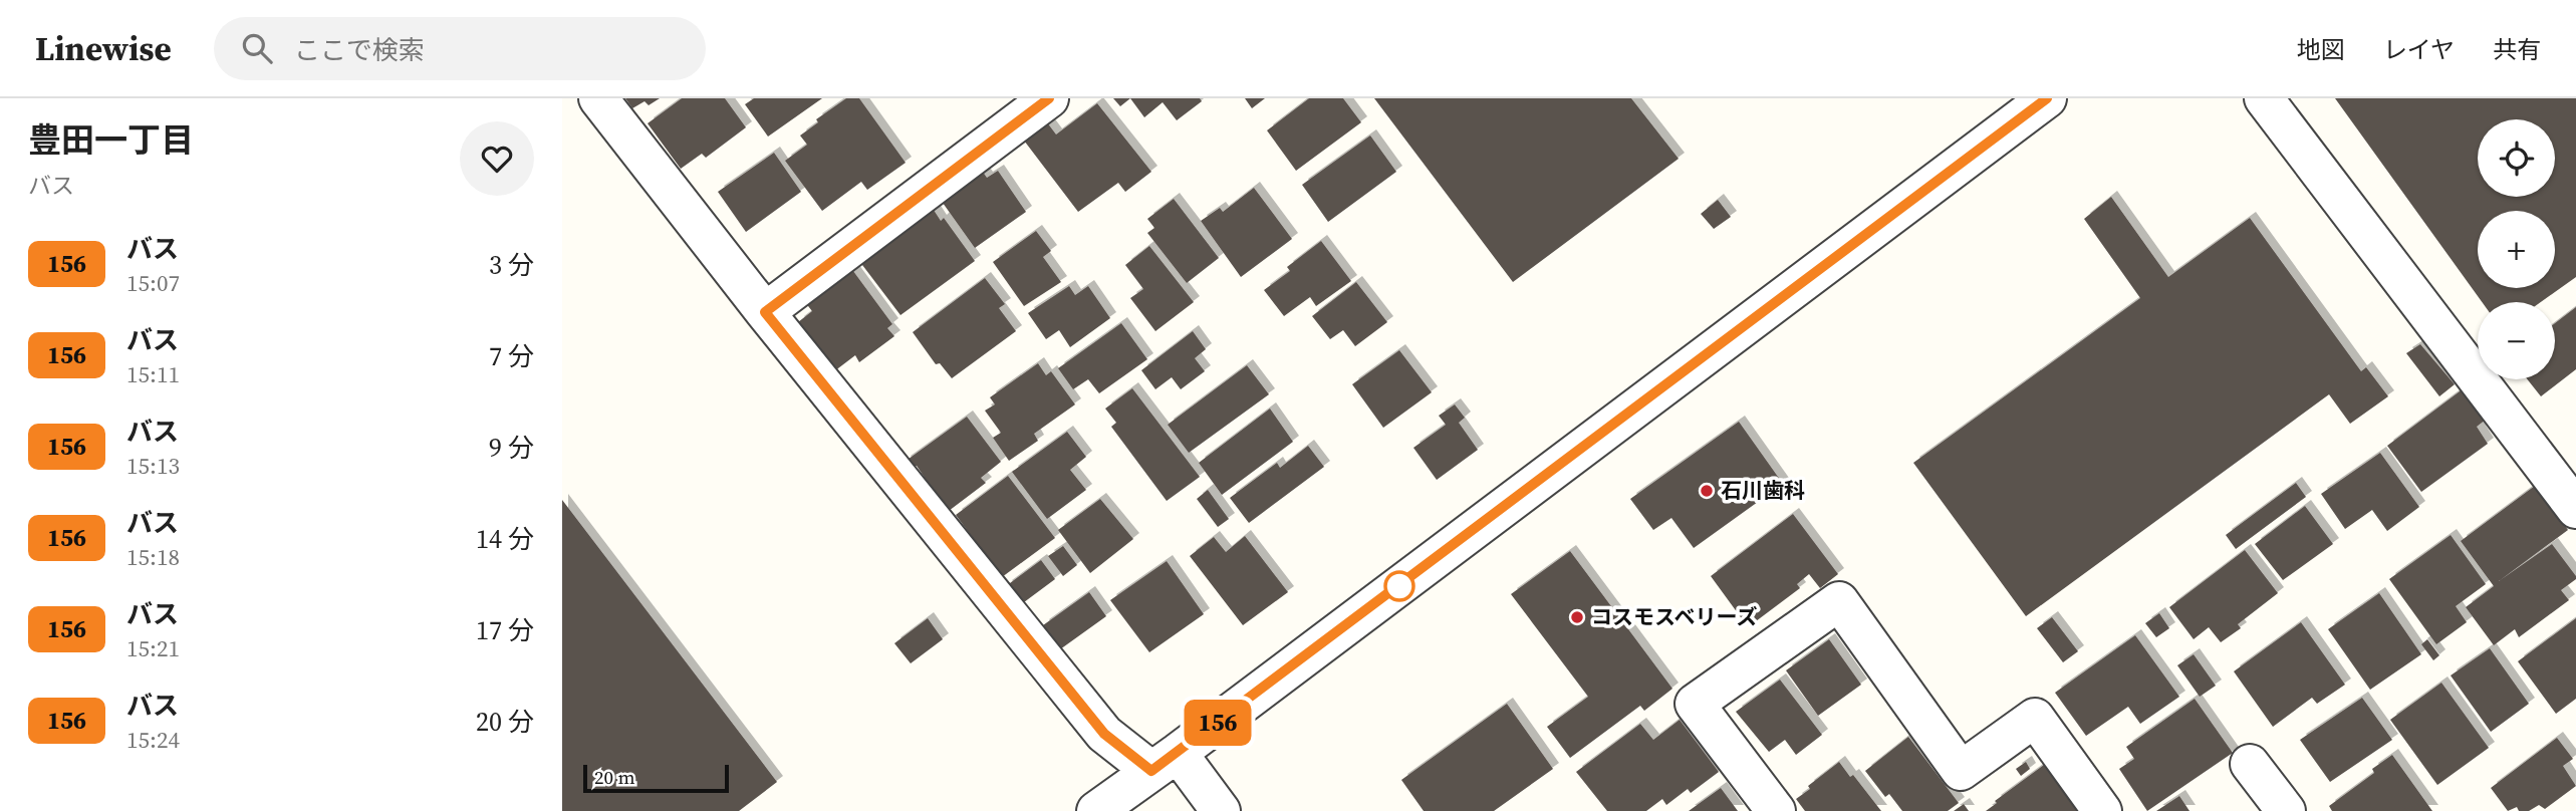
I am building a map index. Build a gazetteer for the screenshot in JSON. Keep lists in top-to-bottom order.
{
  "places": ["石川歯科", "コスモスベリーズ"],
  "lines": ["bus line 156"],
  "scale_bar": "20 m",
  "page": {
    "header": "Linewise",
    "search": "ここで検索",
    "nav": ["地図", "レイヤ", "共有"],
    "heading": ["豊田一丁目", "バス"],
    "on_map": "156",
    "map_buttons": ["+", "−"],
    "list": [
      {
        "mark": "156",
        "name": "バス",
        "note": "15:07",
        "value": "3 分"
      },
      {
        "mark": "156",
        "name": "バス",
        "note": "15:11",
        "value": "7 分"
      },
      {
        "mark": "156",
        "name": "バス",
        "note": "15:13",
        "value": "9 分"
      },
      {
        "mark": "156",
        "name": "バス",
        "note": "15:18",
        "value": "14 分"
      },
      {
        "mark": "156",
        "name": "バス",
        "note": "15:21",
        "value": "17 分"
      },
      {
        "mark": "156",
        "name": "バス",
        "note": "15:24",
        "value": "20 分"
      }
    ],
    "scale": "20 m"
  }
}
